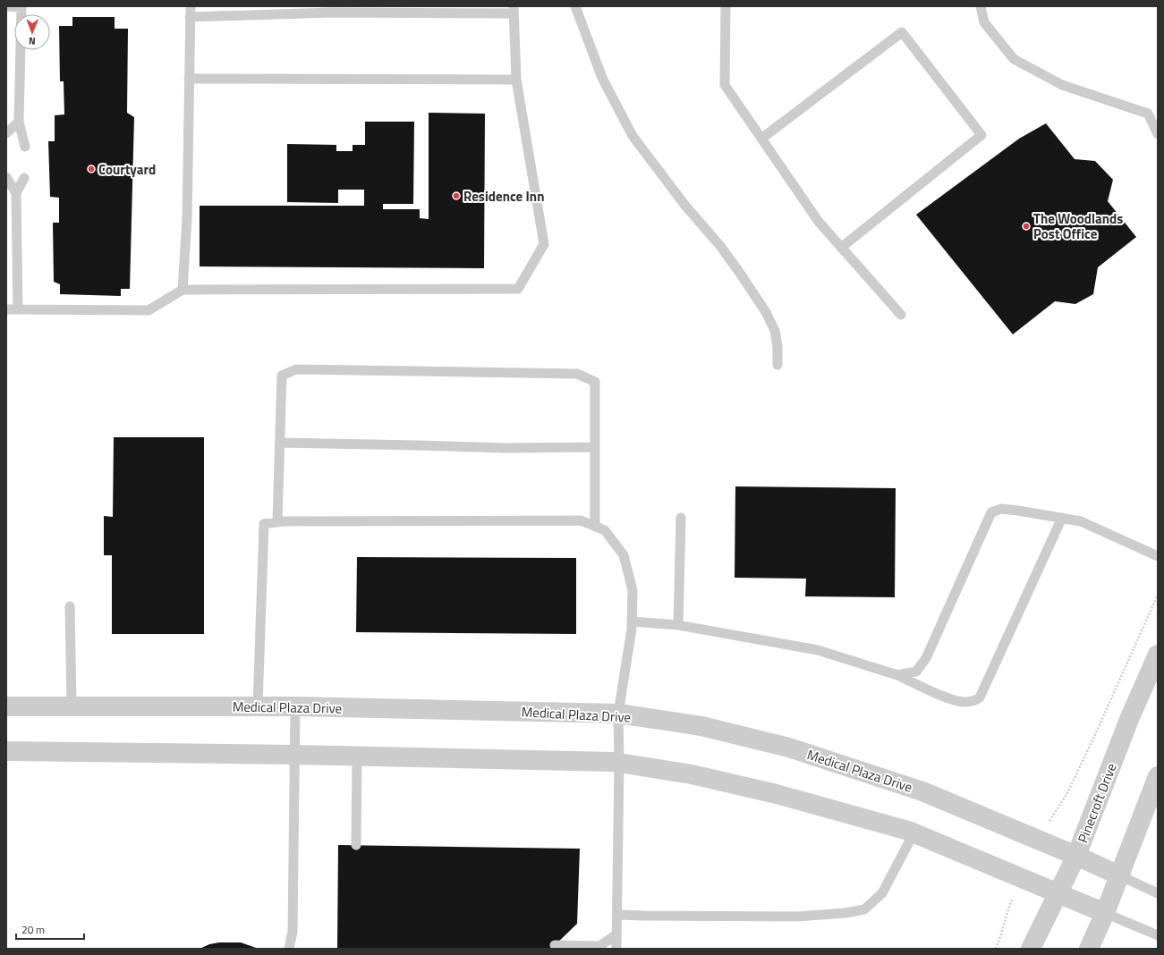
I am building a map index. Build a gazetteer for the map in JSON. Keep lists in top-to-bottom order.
{
  "streets": {
    "street": ["Medical Plaza Drive", "Pinecroft Drive"]
  },
  "crossings": [
    ["Medical Plaza Drive", "Pinecroft Drive"]
  ],
  "places": ["Courtyard", "Residence Inn", "The Woodlands Post Office"],
  "scale_bar": "20 m",
  "north": "bottom"
}
